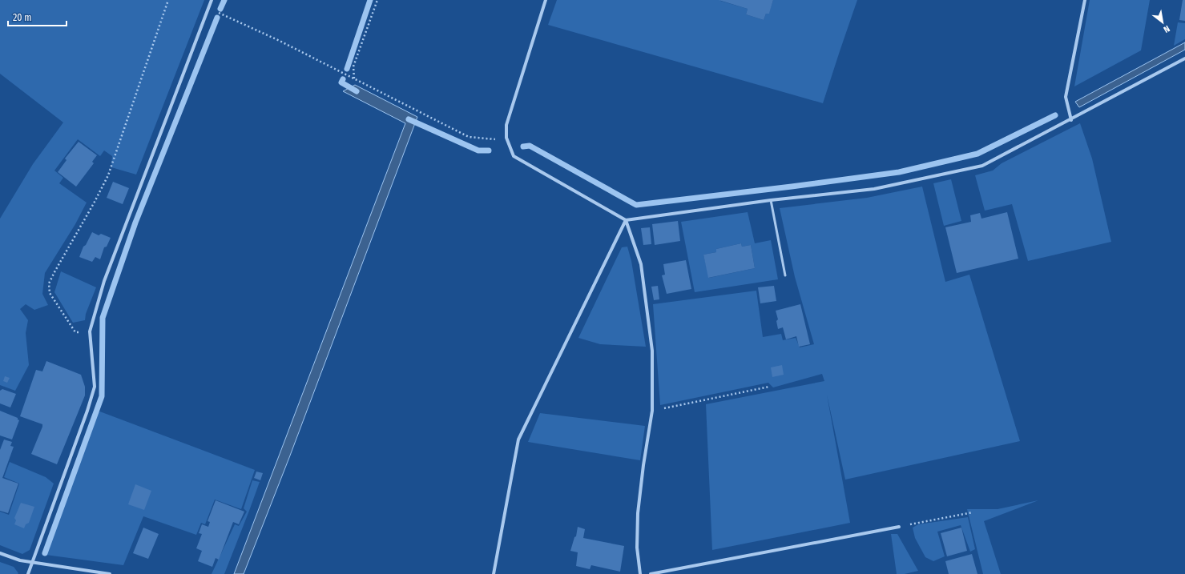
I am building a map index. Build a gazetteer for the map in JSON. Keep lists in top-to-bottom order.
{
  "scale_bar": "20 m",
  "north": "bottom right"
}
